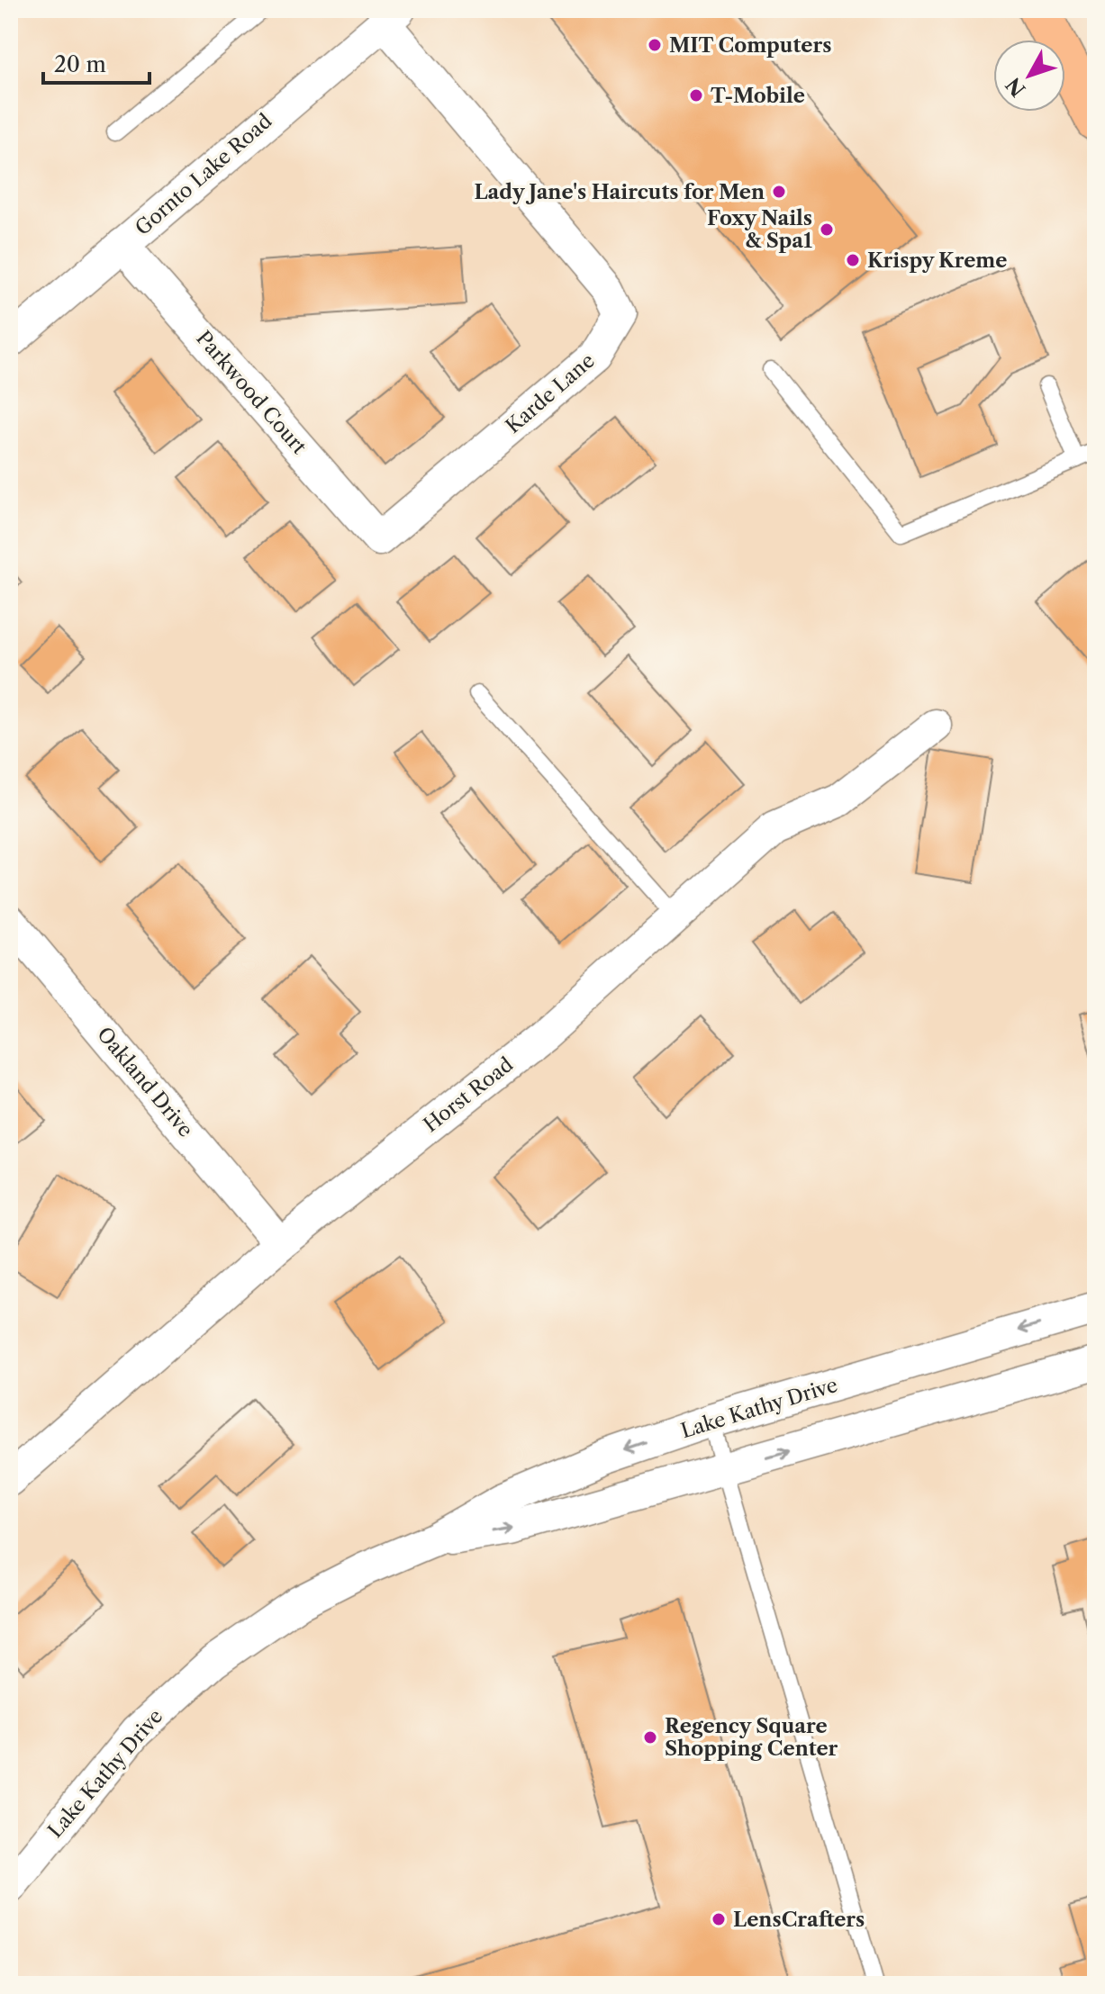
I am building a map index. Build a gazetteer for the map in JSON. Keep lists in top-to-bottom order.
{
  "streets": {
    "street": [
      "Gornto Lake Road",
      "Parkwood Court",
      "Karde Lane",
      "Oakland Drive",
      "Horst Road",
      "Lake Kathy Drive"
    ]
  },
  "crossings": [
    ["Gornto Lake Road", "Parkwood Court"],
    ["Gornto Lake Road", "Karde Lane"],
    ["Parkwood Court", "Karde Lane"],
    ["Oakland Drive", "Horst Road"]
  ],
  "places": [
    "MIT Computers",
    "T-Mobile",
    "Lady Jane's Haircuts for Men",
    "Foxy Nails & Spa1",
    "Krispy Kreme",
    "Regency Square Shopping Center",
    "LensCrafters"
  ],
  "scale_bar": "20 m",
  "north": "bottom left"
}
